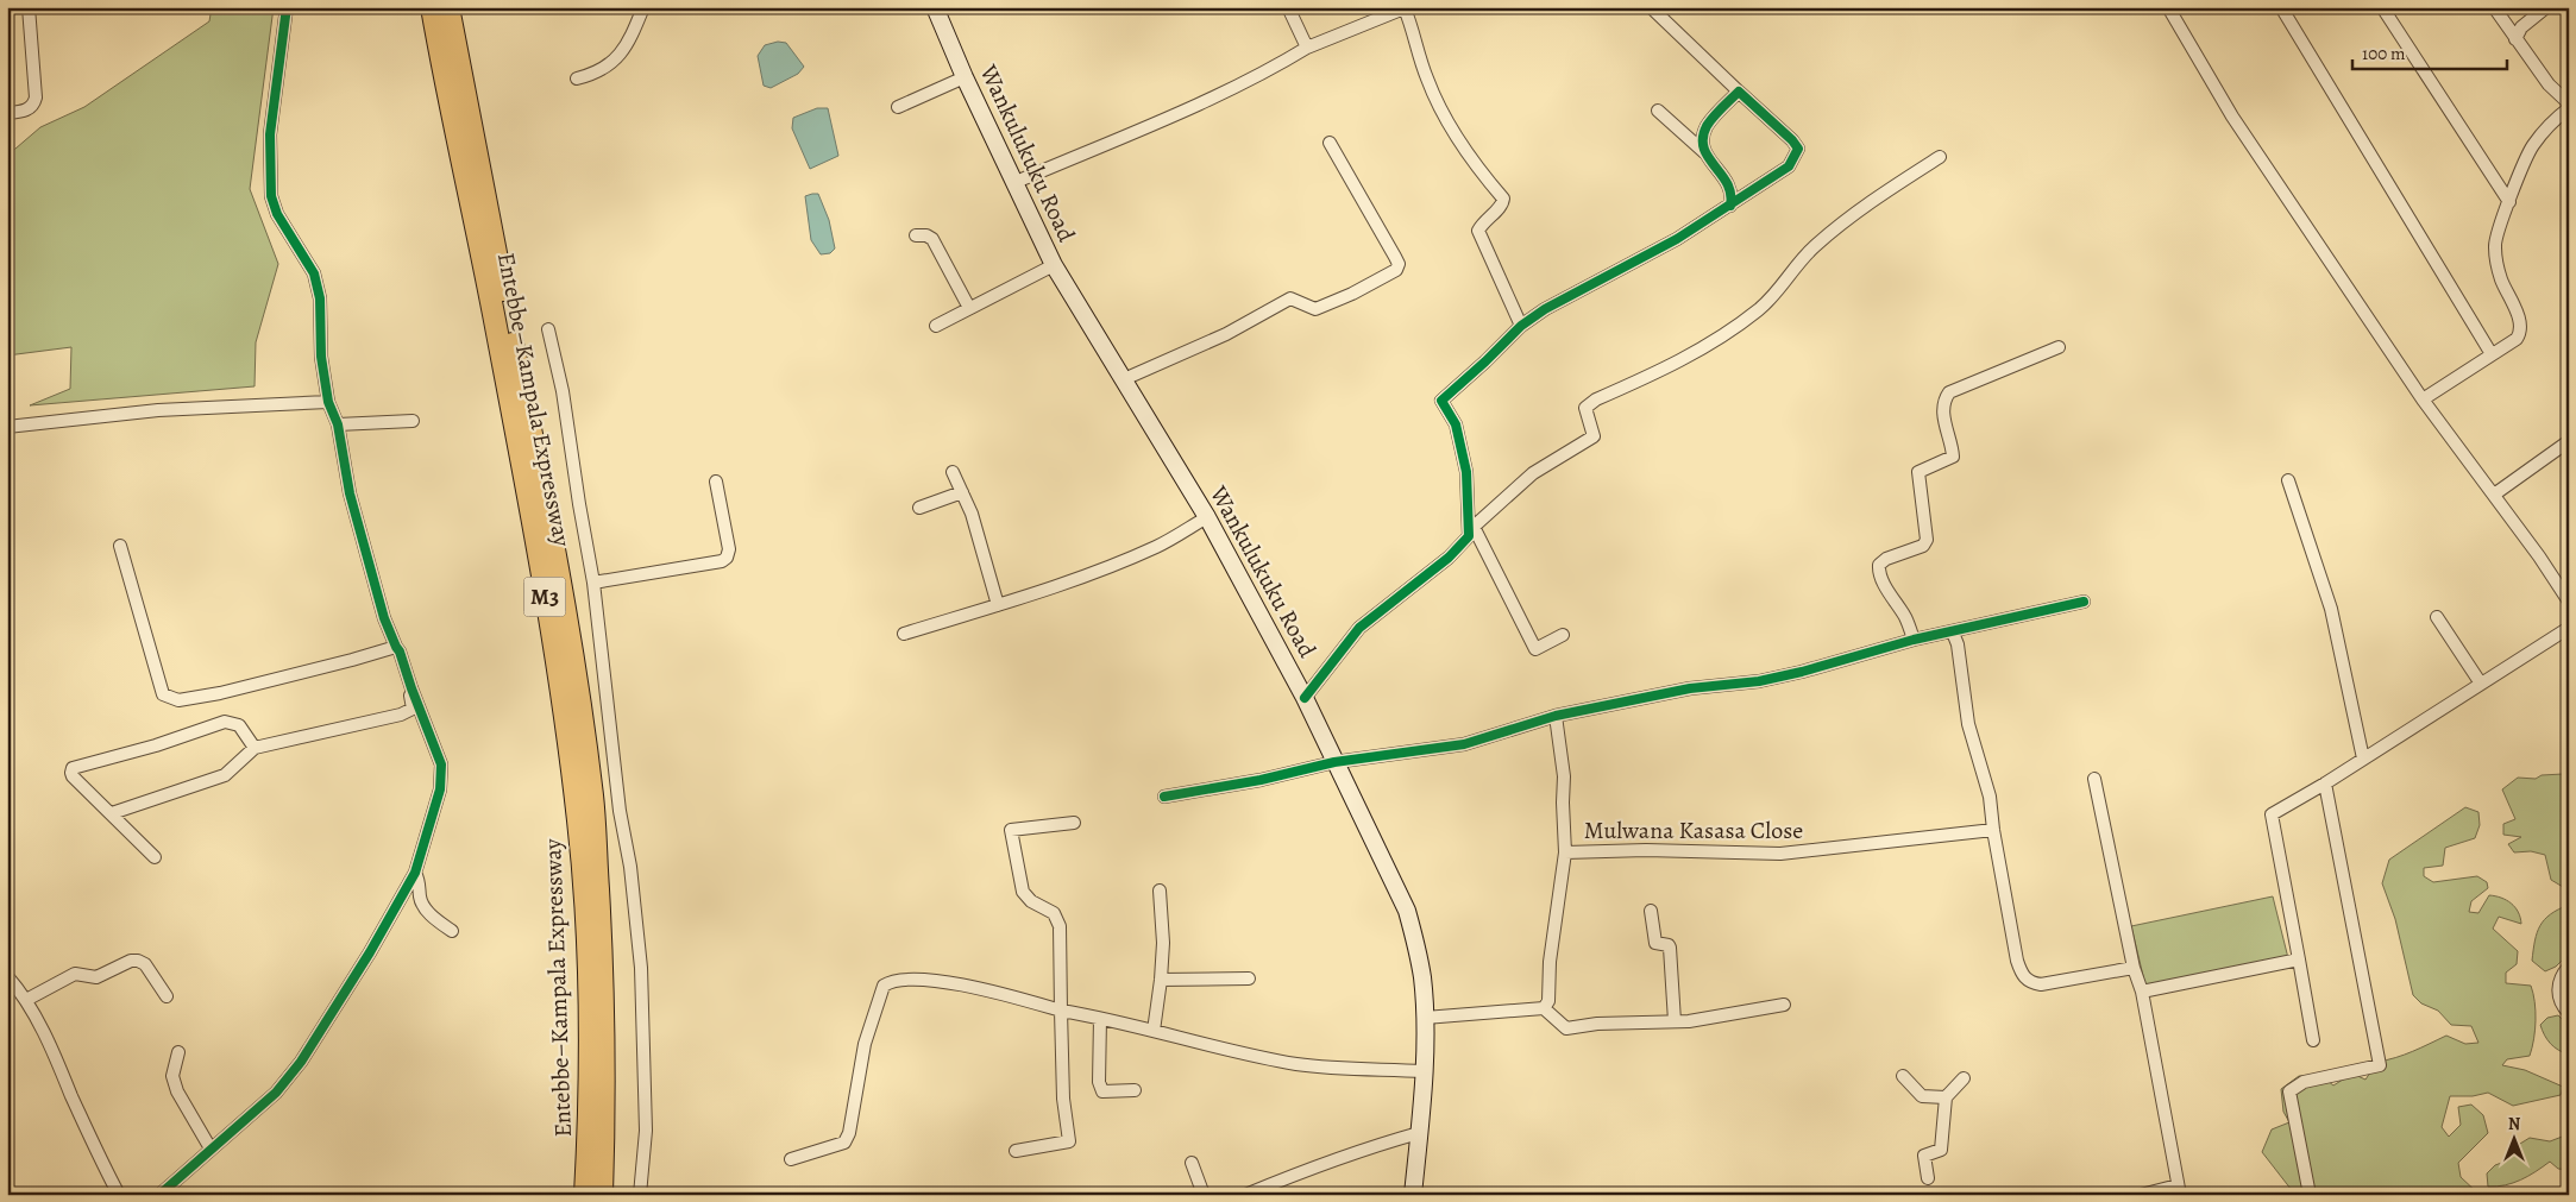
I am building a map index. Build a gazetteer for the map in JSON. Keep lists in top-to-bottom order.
{
  "streets": {
    "highway": ["Entebbe–Kampala Expressway", "M3"],
    "main road": ["Wankulukuku Road"],
    "street": ["Mulwana Kasasa Close"]
  },
  "scale_bar": "100 m",
  "north": "top"
}
